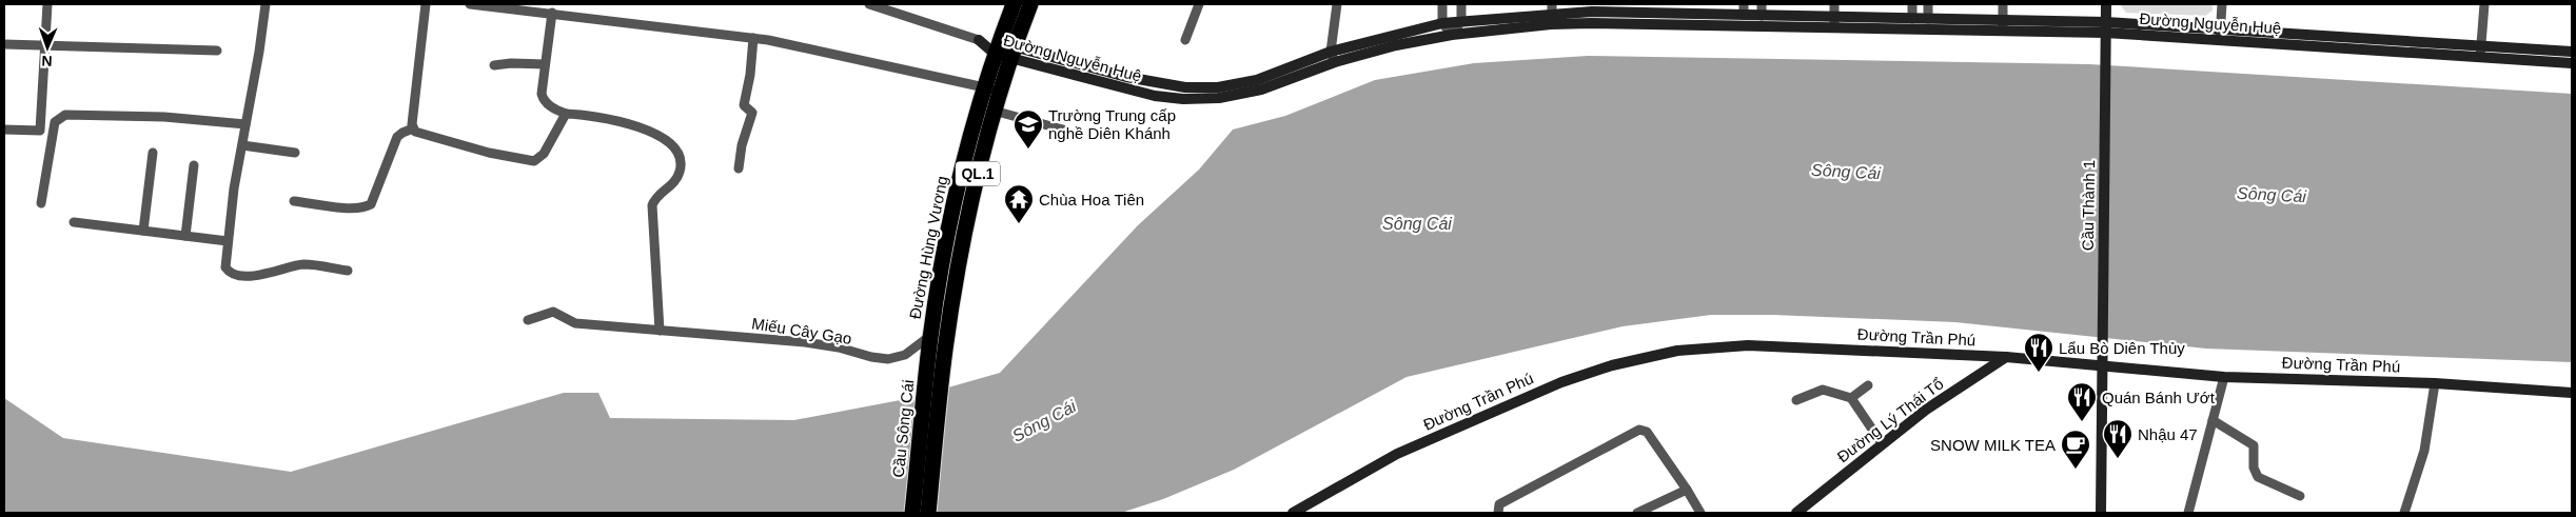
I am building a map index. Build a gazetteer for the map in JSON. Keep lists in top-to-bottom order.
{
  "streets": {
    "highway": ["QL.1", "Đường Hùng Vương", "Cầu Sông Cái"],
    "main road": [
      "Đường Nguyễn Huệ",
      "Cầu Thành 1",
      "Đường Trần Phú",
      "Đường Lý Thái Tổ"
    ],
    "street": ["Miếu Cây Gạo"]
  },
  "crossings": [
    ["Đường Nguyễn Huệ", "Cầu Thành 1"],
    ["Đường Nguyễn Huệ", "Đường Hùng Vương"],
    ["QL.1", "Đường Hùng Vương"],
    ["QL.1", "Miếu Cây Gạo"],
    ["QL.1", "Cầu Sông Cái"],
    ["Cầu Thành 1", "Đường Trần Phú"],
    ["Đường Hùng Vương", "Miếu Cây Gạo"],
    ["Đường Hùng Vương", "Cầu Sông Cái"],
    ["Miếu Cây Gạo", "Cầu Sông Cái"],
    ["Đường Trần Phú", "Đường Lý Thái Tổ"]
  ],
  "water": ["Sông Cái"],
  "places": {
    "school or university": ["Trường Trung cấp nghề Diên Khánh"],
    "temple": ["Chùa Hoa Tiên"],
    "restaurant": ["Lẩu Bò Diên Thủy", "Quán Bánh Ướt", "Nhậu 47"],
    "cafe": ["SNOW MILK TEA"]
  },
  "north": "bottom"
}
